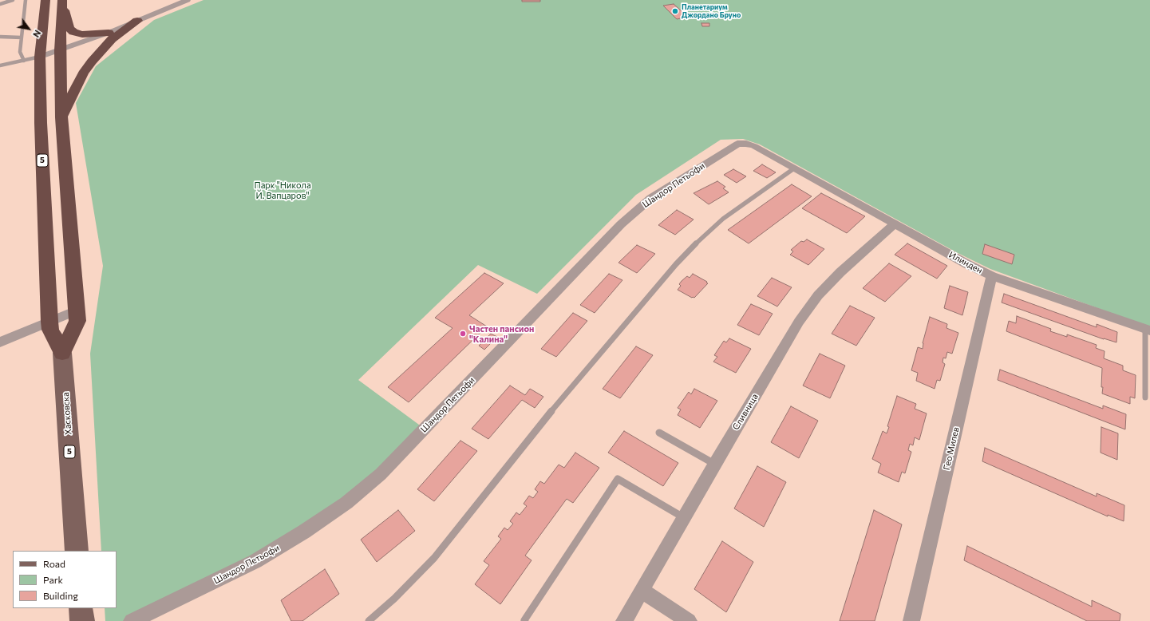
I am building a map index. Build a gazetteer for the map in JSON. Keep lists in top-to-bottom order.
{
  "streets": {
    "highway": ["5"],
    "main road": ["Хасковска"],
    "street": [
      "Шандор Петьофи",
      "Илинден",
      "Сливница",
      "Гео Милев"
    ]
  },
  "crossings": [
    ["5", "Хасковска"],
    ["Шандор Петьофи", "Илинден"],
    ["Илинден", "Сливница"],
    ["Илинден", "Гео Милев"]
  ],
  "parks": ["Парк \"Никола Й. Вапцаров\""],
  "places": ["Планетариум Джордано Бруно", "Частен пансион \"Калина\""],
  "legend": ["Road", "Park", "Building"],
  "north": "bottom right"
}
